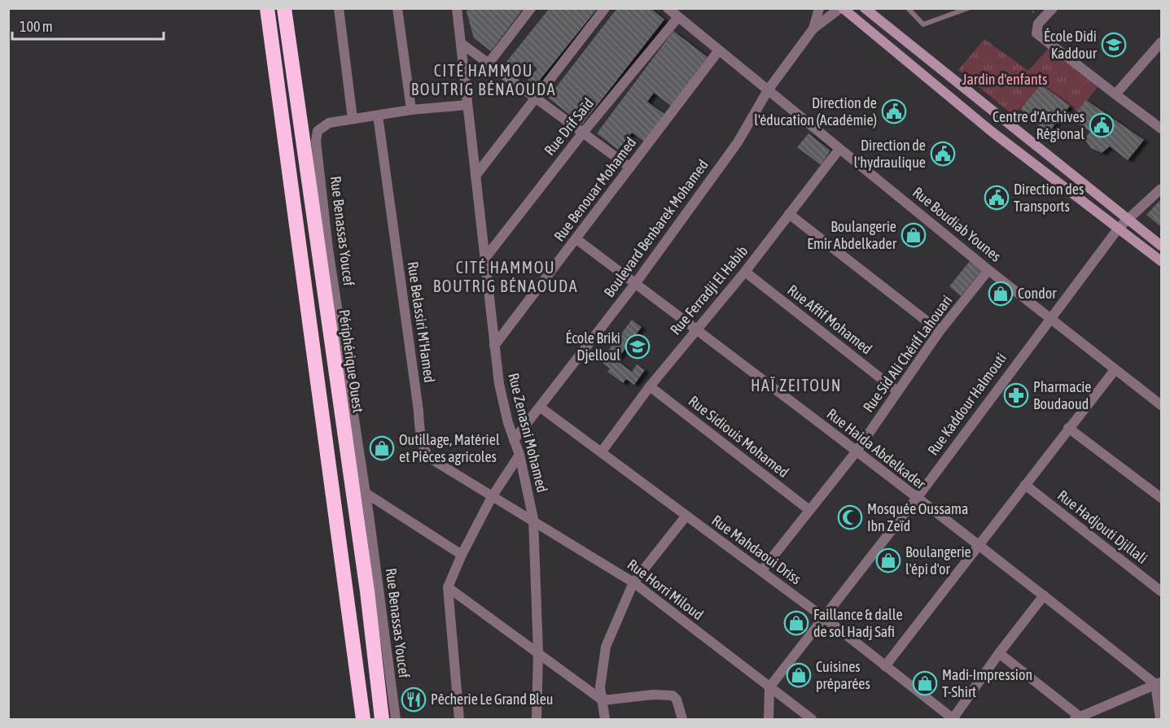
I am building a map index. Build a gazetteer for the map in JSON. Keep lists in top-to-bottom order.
{
  "streets": {
    "highway": ["Périphérique Ouest"],
    "street": [
      "Rue Drif Saïd",
      "Rue Benouar Mohamed",
      "Rue Boudiab Younes",
      "Boulevard Benbarek Mohamed",
      "Rue Benassas Youcef",
      "Rue Ferradji El Habib",
      "Rue Affif Mohamed",
      "Rue Belassiri M'Hamed",
      "Rue Sid Ali Chérif Lahouari",
      "Rue Kaddour Halmouti",
      "Rue Zenasni Mohamed",
      "Rue Sidiouis Mohamed",
      "Rue Haida Abdelkader",
      "Rue Hadjouti Djillali",
      "Rue Mahdaoui Driss",
      "Rue Horri Miloud"
    ]
  },
  "crossings": [
    ["Rue Drif Saïd", "Rue Boudiab Younes"],
    ["Rue Drif Saïd", "Rue Zenasni Mohamed"],
    ["Rue Benouar Mohamed", "Rue Boudiab Younes"],
    ["Rue Benouar Mohamed", "Rue Zenasni Mohamed"],
    ["Rue Benouar Mohamed", "Rue Haida Abdelkader"],
    ["Rue Boudiab Younes", "Boulevard Benbarek Mohamed"],
    ["Rue Boudiab Younes", "Rue Ferradji El Habib"],
    ["Rue Boudiab Younes", "Rue Sid Ali Chérif Lahouari"],
    ["Rue Boudiab Younes", "Rue Kaddour Halmouti"],
    ["Boulevard Benbarek Mohamed", "Rue Zenasni Mohamed"],
    ["Boulevard Benbarek Mohamed", "Rue Haida Abdelkader"],
    ["Boulevard Benbarek Mohamed", "Rue Mahdaoui Driss"],
    ["Rue Benassas Youcef", "Rue Belassiri M'Hamed"],
    ["Rue Benassas Youcef", "Rue Zenasni Mohamed"],
    ["Rue Ferradji El Habib", "Rue Affif Mohamed"],
    ["Rue Ferradji El Habib", "Rue Sidiouis Mohamed"],
    ["Rue Ferradji El Habib", "Rue Haida Abdelkader"],
    ["Rue Ferradji El Habib", "Rue Mahdaoui Driss"],
    ["Rue Affif Mohamed", "Rue Sid Ali Chérif Lahouari"],
    ["Rue Belassiri M'Hamed", "Rue Horri Miloud"],
    ["Rue Sid Ali Chérif Lahouari", "Rue Sidiouis Mohamed"],
    ["Rue Sid Ali Chérif Lahouari", "Rue Haida Abdelkader"],
    ["Rue Sid Ali Chérif Lahouari", "Rue Mahdaoui Driss"],
    ["Rue Kaddour Halmouti", "Rue Haida Abdelkader"],
    ["Rue Kaddour Halmouti", "Rue Mahdaoui Driss"],
    ["Rue Kaddour Halmouti", "Rue Horri Miloud"],
    ["Rue Zenasni Mohamed", "Rue Horri Miloud"]
  ],
  "districts": ["CITÉ HAMMOU BOUTRIG BÉNAOUDA", "CITÉ HAMMOU BOUTRIG BÉNAOUDA", "HAÏ ZEITOUN"],
  "parks": ["Jardin d'enfants"],
  "places": {
    "school or university": ["École Didi Kaddour", "École Briki Djelloul"],
    "public building": [
      "Direction de l'éducation (Académie)",
      "Centre d'Archives Régional",
      "Direction de l'hydraulique",
      "Direction des Transports"
    ],
    "shop": [
      "Boulangerie Emir Abdelkader",
      "Condor",
      "Outillage, Matériel et Pièces agricoles",
      "Boulangerie l'épi d'or",
      "Faillance & dalle de sol Hadj Safi",
      "Cuisines préparées",
      "Madi-Impression T-Shirt"
    ],
    "pharmacy": ["Pharmacie Boudaoud"],
    "mosque": ["Mosquée Oussama Ibn Zeïd"],
    "restaurant": ["Pêcherie Le Grand Bleu"]
  },
  "scale_bar": "100 m"
}
